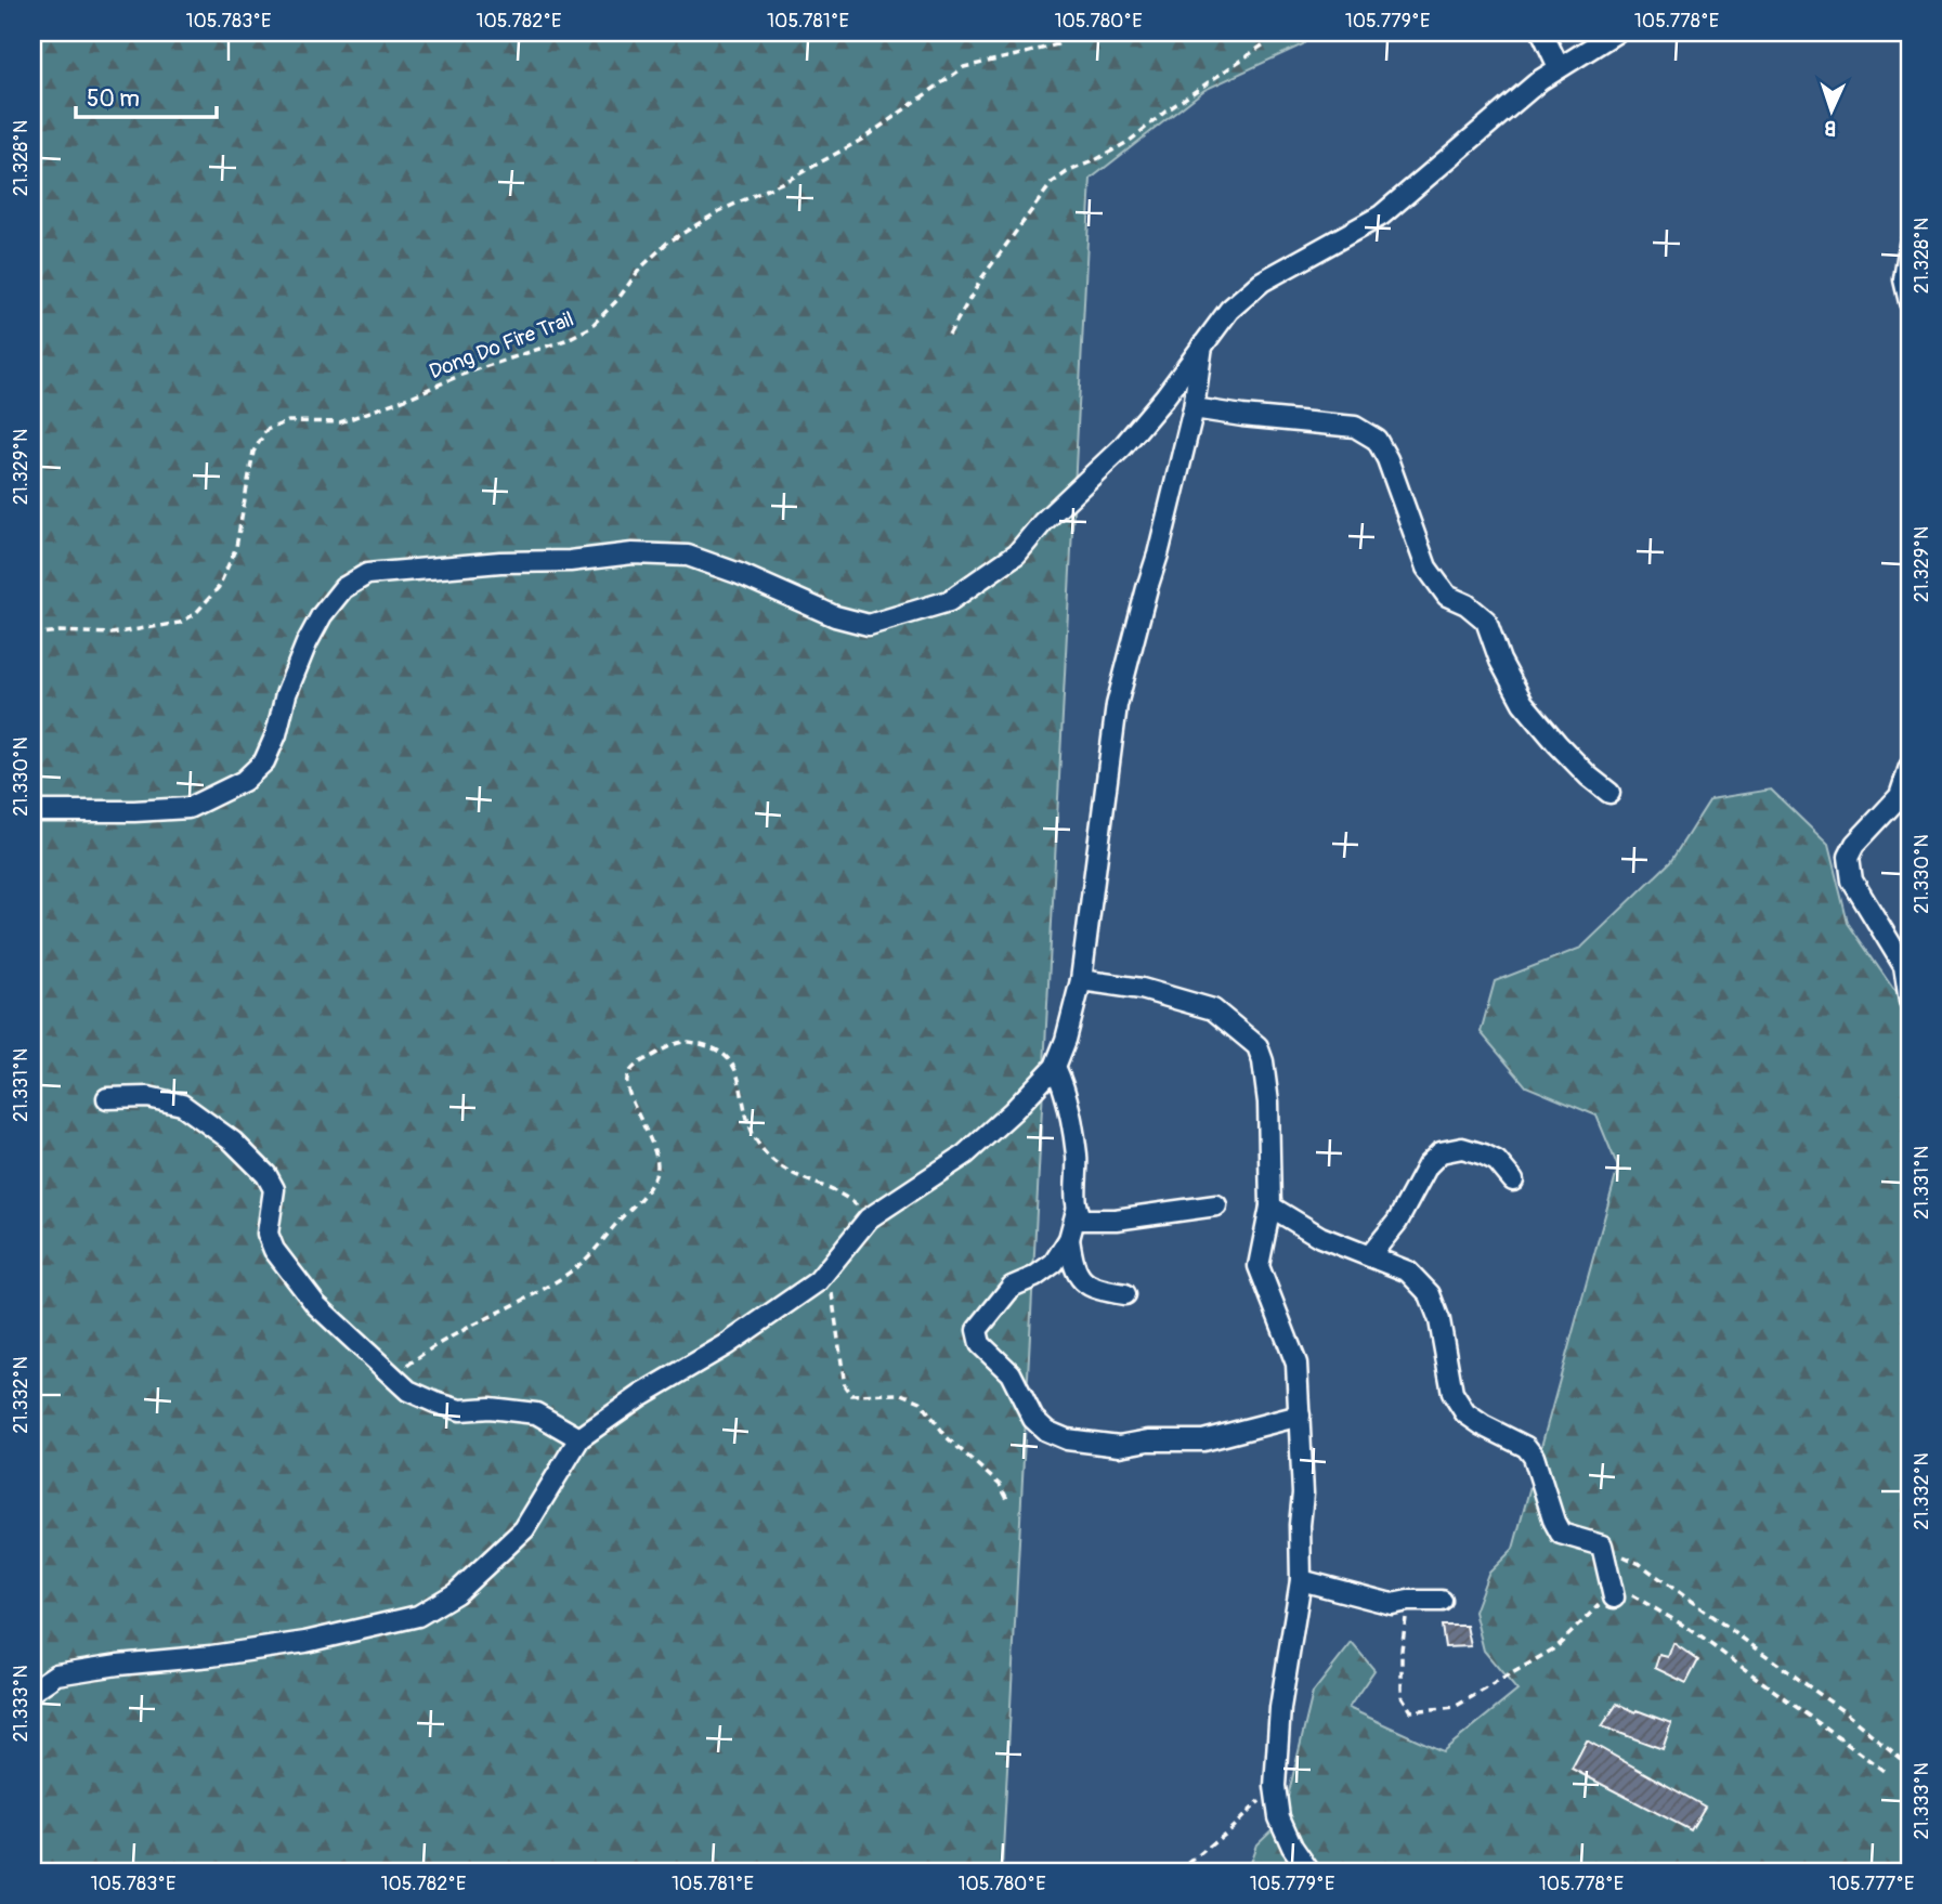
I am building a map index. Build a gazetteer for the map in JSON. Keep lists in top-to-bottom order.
{
  "streets": {
    "path": ["Dong Do Fire Trail"]
  },
  "scale_bar": "50 m",
  "north": "bottom",
  "coordinates": [
    "105.783°E",
    "105.782°E",
    "105.781°E",
    "105.780°E",
    "105.779°E",
    "105.778°E",
    "21.328°N",
    "21.329°N",
    "21.330°N",
    "21.331°N",
    "21.332°N",
    "21.333°N",
    "105.777°E"
  ]
}
